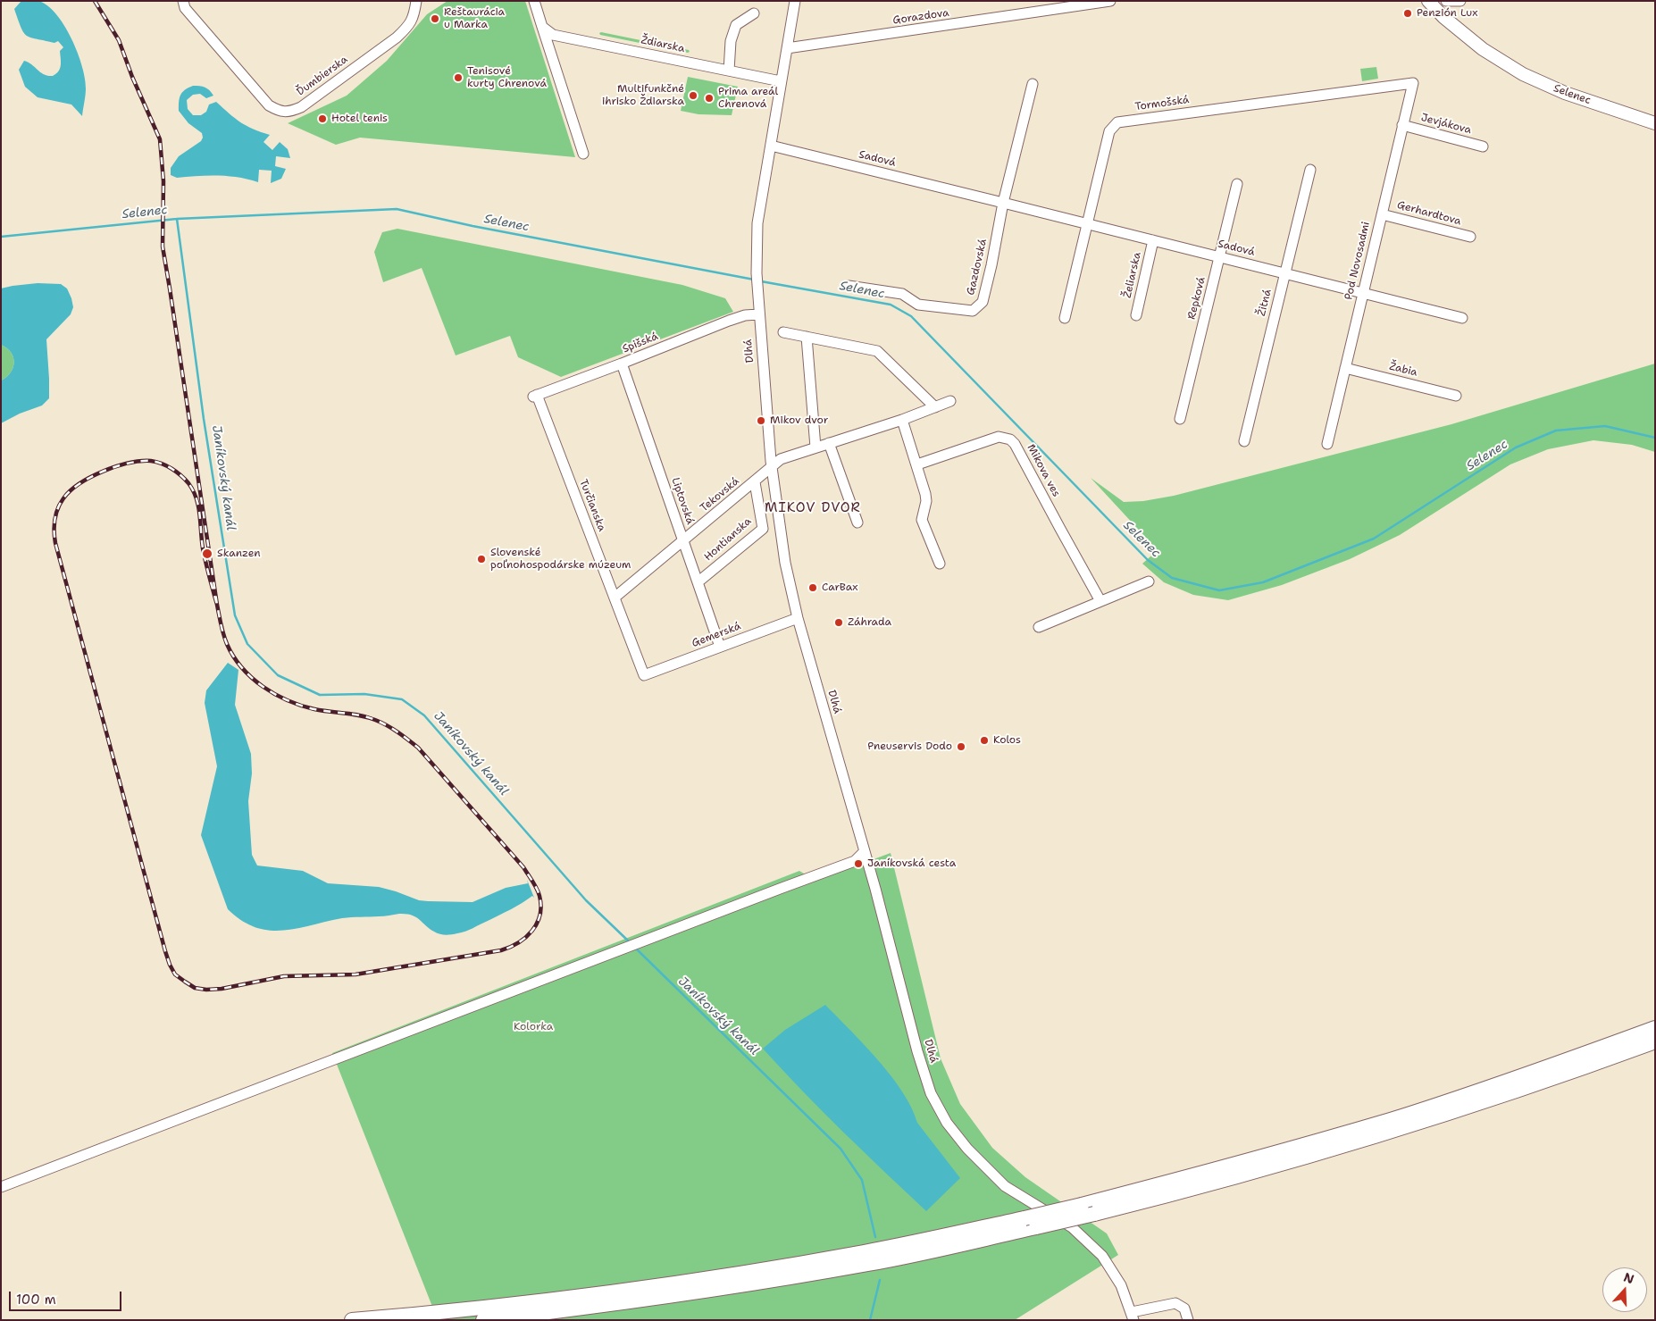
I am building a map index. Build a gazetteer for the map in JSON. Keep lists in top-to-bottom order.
{
  "streets": {
    "main road": ["Selenec"],
    "street": [
      "Gorazdova",
      "Ždiarska",
      "Ďumbierska",
      "Tormošská",
      "Jevjákova",
      "Sadová",
      "Gerhardtova",
      "Pod Novosadmi",
      "Gazdovská",
      "Želiarska",
      "Repková",
      "Žitná",
      "Spišská",
      "Dlhá",
      "Žabia",
      "Mikova ves",
      "Tekovská",
      "Liptovská",
      "Turčianska",
      "Hontianska",
      "Gemerská"
    ]
  },
  "crossings": [
    ["Gorazdova", "Dlhá"],
    ["Ždiarska", "Dlhá"],
    ["Tormošská", "Sadová"],
    ["Tormošská", "Pod Novosadmi"],
    ["Jevjákova", "Pod Novosadmi"],
    ["Sadová", "Pod Novosadmi"],
    ["Sadová", "Gazdovská"],
    ["Sadová", "Želiarska"],
    ["Sadová", "Repková"],
    ["Sadová", "Žitná"],
    ["Sadová", "Dlhá"],
    ["Gerhardtova", "Pod Novosadmi"],
    ["Pod Novosadmi", "Žabia"],
    ["Spišská", "Dlhá"],
    ["Spišská", "Liptovská"],
    ["Spišská", "Turčianska"],
    ["Dlhá", "Tekovská"],
    ["Dlhá", "Gemerská"],
    ["Tekovská", "Liptovská"],
    ["Tekovská", "Turčianska"],
    ["Tekovská", "Hontianska"],
    ["Liptovská", "Hontianska"],
    ["Liptovská", "Gemerská"],
    ["Turčianska", "Gemerská"]
  ],
  "districts": ["MIKOV DVOR"],
  "water": ["Selenec", "Janíkovský kanál"],
  "parks": ["Kolorka"],
  "places": [
    "Penzión Lux",
    "Reštaurácia u Marka",
    "Tenisové kurty Chrenová",
    "Multifunkčné ihrisko Ždiarska",
    "Prima areál Chrenová",
    "Hotel tenis",
    "Mikov dvor",
    "Skanzen",
    "Slovenské poľnohospodárske múzeum",
    "CarBax",
    "Záhrada",
    "Kolos",
    "Pneuservis Dodo",
    "Janíkovská cesta"
  ],
  "scale_bar": "100 m",
  "north": "top"
}
